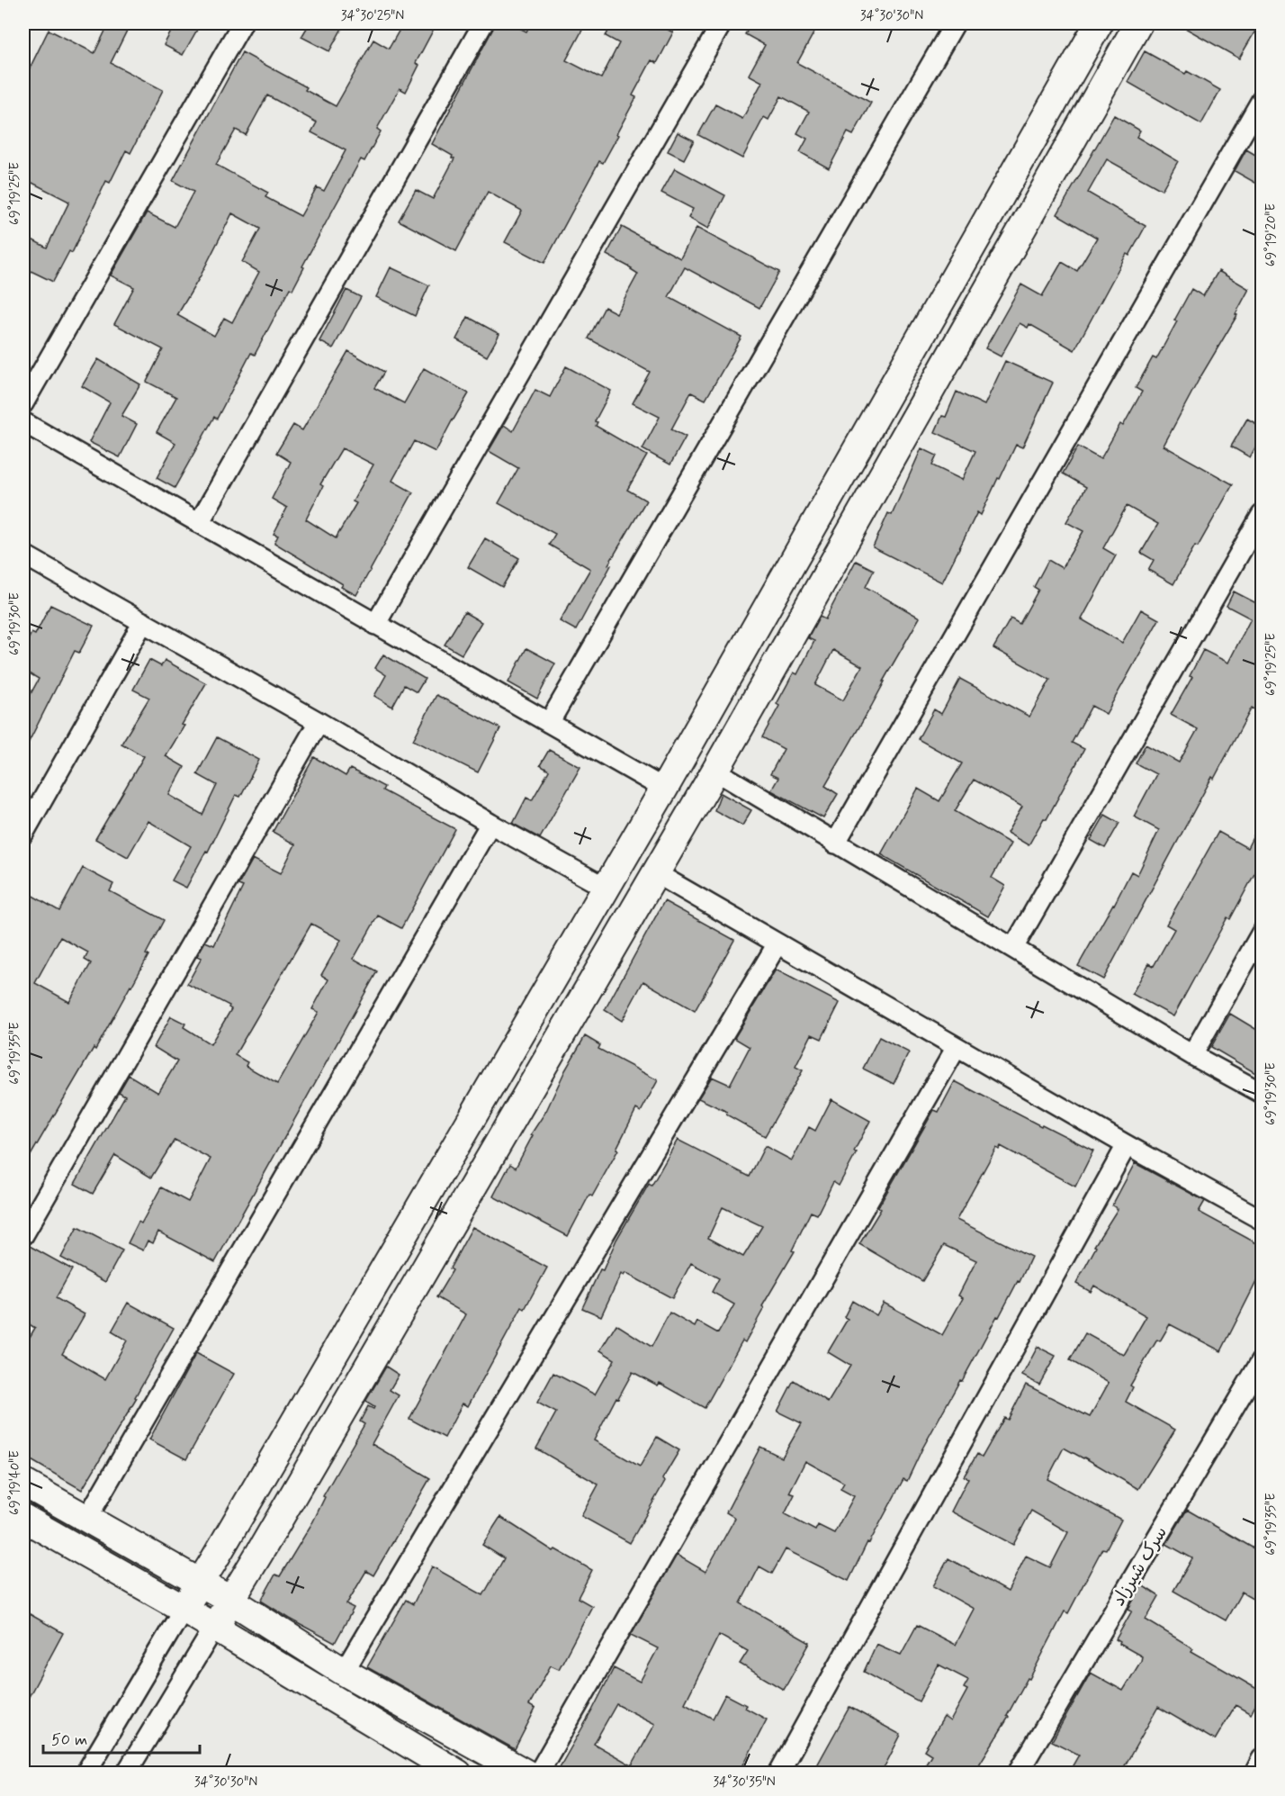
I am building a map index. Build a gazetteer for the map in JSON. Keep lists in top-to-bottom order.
{
  "streets": {
    "street": ["سرک شیرزاد"]
  },
  "scale_bar": "50 m",
  "coordinates": [
    "34°30'25\"N",
    "34°30'30\"N",
    "69°19'25\"E",
    "69°19'20\"E",
    "69°19'30\"E",
    "69°19'35\"E",
    "69°19'40\"E",
    "34°30'35\"N"
  ]
}
